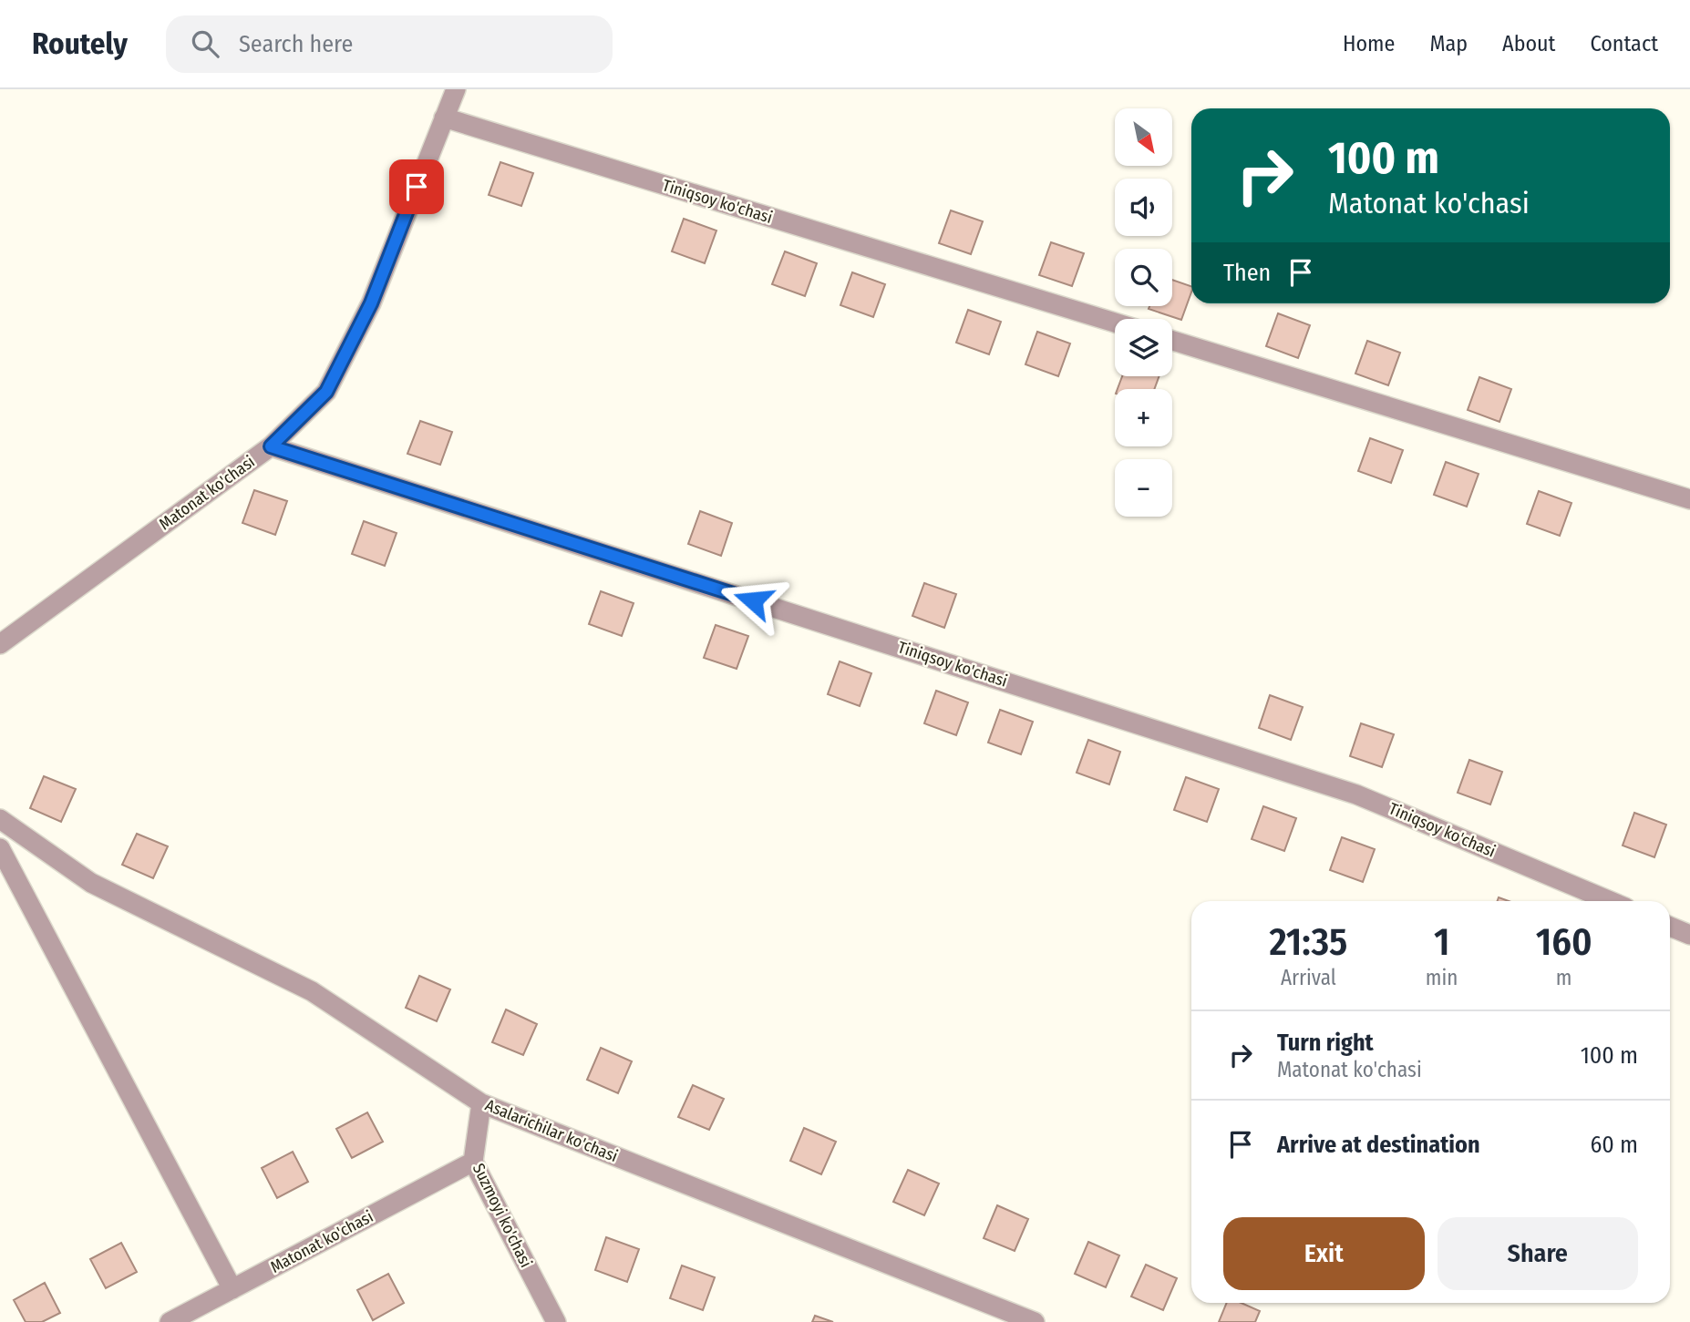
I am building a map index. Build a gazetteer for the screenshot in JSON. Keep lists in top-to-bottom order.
{
  "streets": {
    "street": [
      "Tiniqsoy ko'chasi",
      "Matonat ko'chasi",
      "Asalarichilar ko'chasi",
      "Suzmoyi ko'chasi"
    ]
  },
  "crossings": [
    ["Tiniqsoy ko'chasi", "Matonat ko'chasi"],
    ["Matonat ko'chasi", "Suzmoyi ko'chasi"],
    ["Asalarichilar ko'chasi", "Suzmoyi ko'chasi"]
  ],
  "north": "bottom right",
  "page": {
    "header": "Routely",
    "search": "Search here",
    "nav": [
      "Home",
      "Map",
      "About",
      "Contact"
    ],
    "map_buttons": ["+", "−"],
    "turn": ["100 m", "Matonat ko'chasi"],
    "then": "Then",
    "eta": [
      "21:35",
      "Arrival",
      "1",
      "min",
      "160",
      "m"
    ],
    "list": [
      {
        "name": "Turn right",
        "note": "Matonat ko'chasi",
        "value": "100 m"
      },
      {
        "name": "Arrive at destination",
        "value": "60 m"
      }
    ],
    "buttons": ["Exit", "Share"]
  }
}
